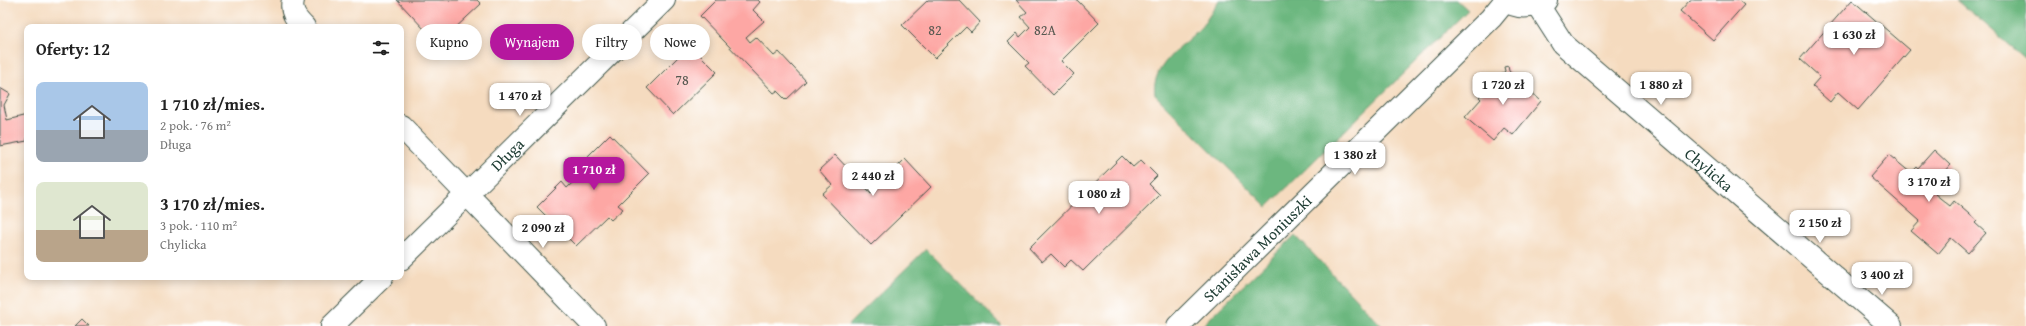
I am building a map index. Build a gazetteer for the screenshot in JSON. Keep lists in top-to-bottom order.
{
  "streets": {
    "street": ["Długa", "Chylicka", "Stanisława Moniuszki"]
  },
  "house_numbers": ["82", "82A", "78"],
  "page": {
    "price": [
      "1 630 zł",
      "1 720 zł",
      "1 880 zł",
      "1 470 zł",
      "1 380 zł",
      "1 710 zł",
      "2 440 zł",
      "3 170 zł",
      "1 080 zł",
      "2 150 zł",
      "2 090 zł",
      "3 400 zł"
    ],
    "chip": [
      "Kupno",
      "Wynajem",
      "Filtry",
      "Nowe"
    ],
    "heading": "Oferty: 12",
    "list": [
      {
        "name": "1 710 zł/mies.",
        "note": "2 pok. · 76 m² · Długa"
      },
      {
        "name": "3 170 zł/mies.",
        "note": "3 pok. · 110 m² · Chylicka"
      }
    ]
  }
}
